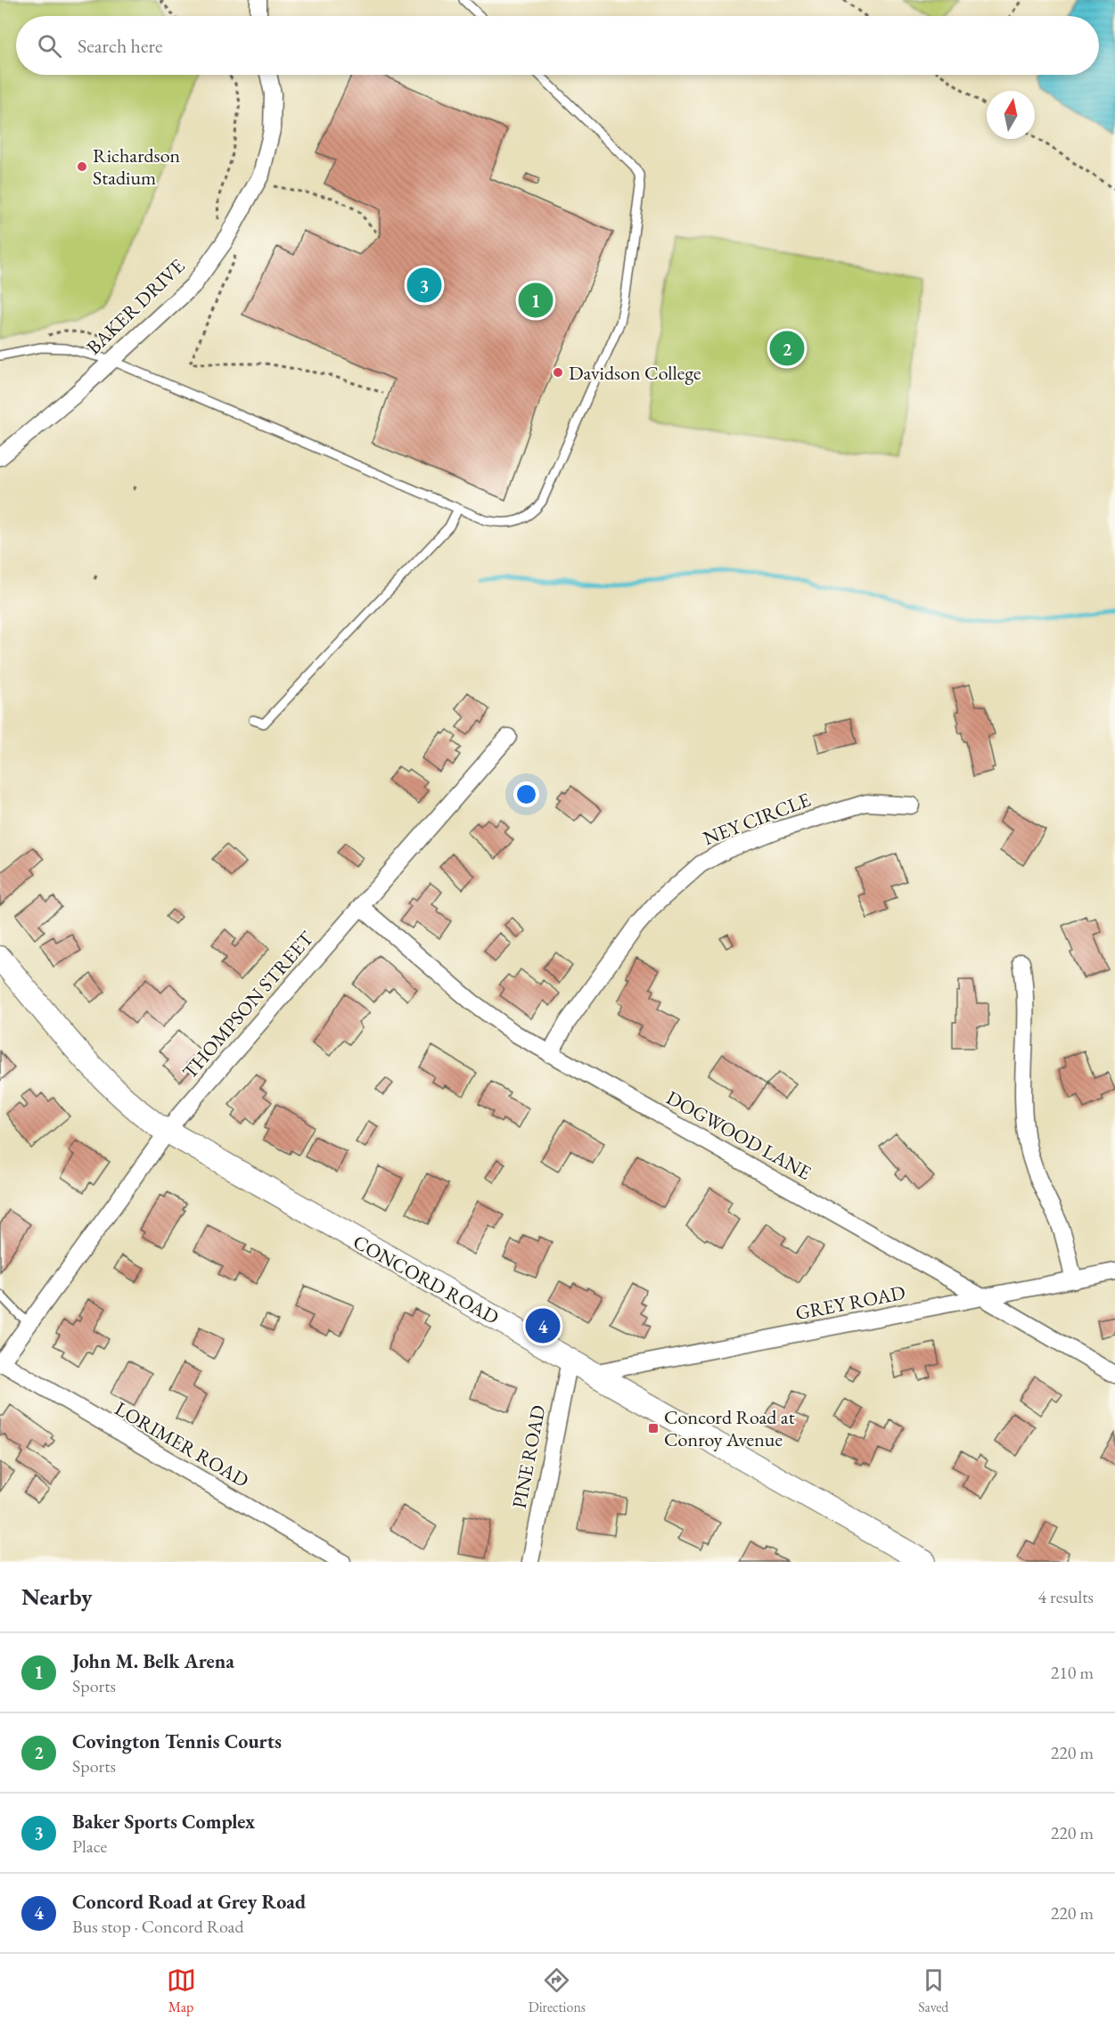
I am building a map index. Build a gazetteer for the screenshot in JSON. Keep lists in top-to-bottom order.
{
  "streets": {
    "main road": ["CONCORD ROAD"],
    "street": [
      "BAKER DRIVE",
      "NEY CIRCLE",
      "THOMPSON STREET",
      "DOGWOOD LANE",
      "GREY ROAD",
      "LORIMER ROAD",
      "PINE ROAD"
    ]
  },
  "crossings": [
    ["NEY CIRCLE", "DOGWOOD LANE"],
    ["THOMPSON STREET", "DOGWOOD LANE"],
    ["THOMPSON STREET", "CONCORD ROAD"],
    ["THOMPSON STREET", "LORIMER ROAD"],
    ["DOGWOOD LANE", "GREY ROAD"],
    ["CONCORD ROAD", "GREY ROAD"],
    ["CONCORD ROAD", "PINE ROAD"]
  ],
  "places": {
    "other": ["Richardson Stadium", "Davidson College"],
    "transit": ["Concord Road at Conroy Avenue"]
  },
  "north": "top",
  "page": {
    "search": "Search here",
    "pins": [
      "3",
      "1",
      "2",
      "4"
    ],
    "heading": ["Nearby", "4 results"],
    "list": [
      {
        "mark": "1",
        "name": "John M. Belk Arena",
        "note": "Sports",
        "value": "210 m"
      },
      {
        "mark": "2",
        "name": "Covington Tennis Courts",
        "note": "Sports",
        "value": "220 m"
      },
      {
        "mark": "3",
        "name": "Baker Sports Complex",
        "note": "Place",
        "value": "220 m"
      },
      {
        "mark": "4",
        "name": "Concord Road at Grey Road",
        "note": "Bus stop · Concord Road",
        "value": "220 m"
      }
    ],
    "nav": ["Map", "Directions", "Saved"]
  }
}
